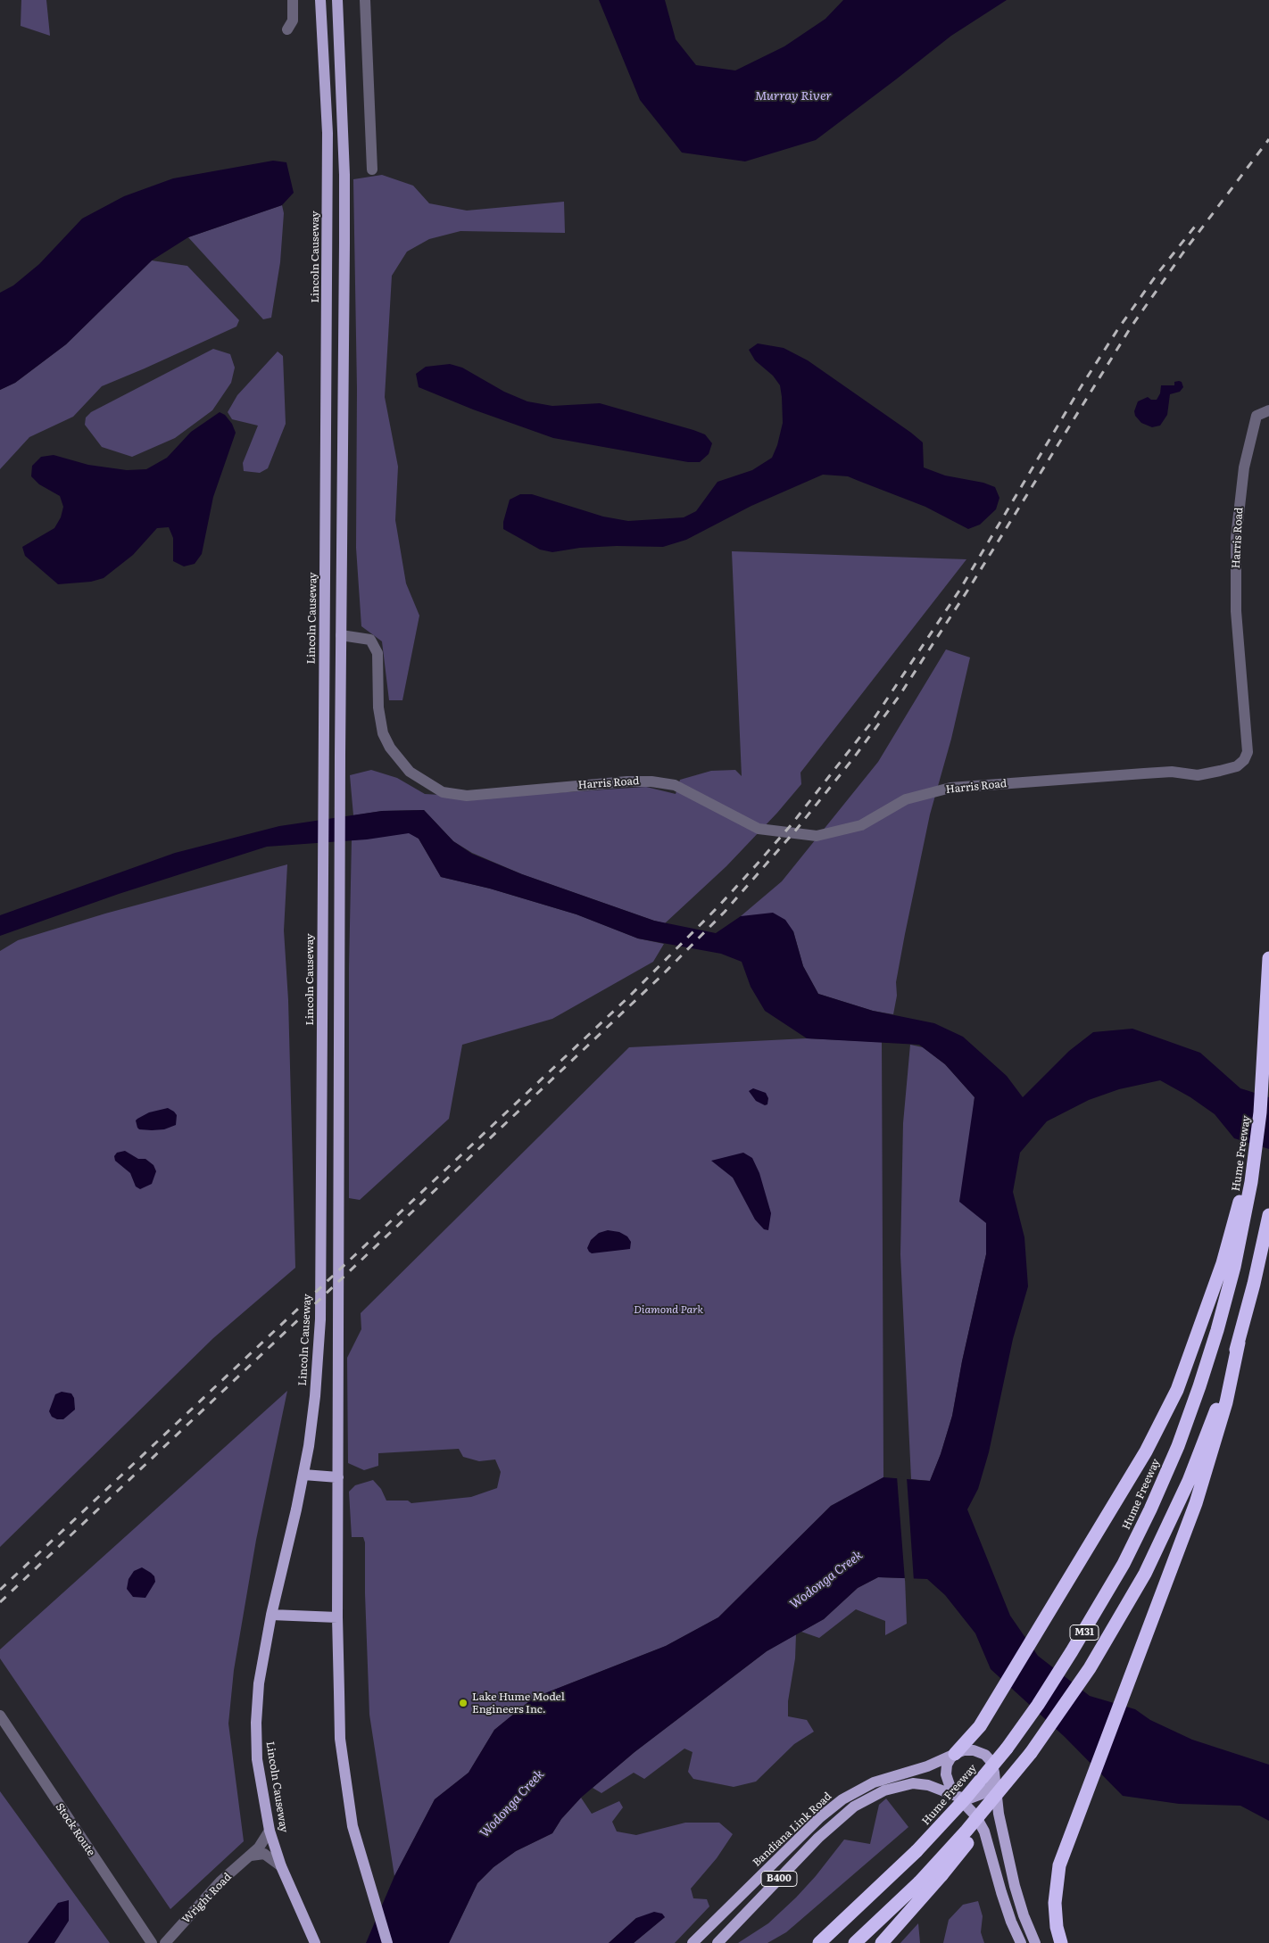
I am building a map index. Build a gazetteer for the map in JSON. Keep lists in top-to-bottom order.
{
  "streets": {
    "highway": ["Hume Freeway", "M31"],
    "main road": ["Lincoln Causeway", "Bandiana Link Road", "B400"],
    "street": ["Harris Road", "Stock Route", "Wright Road"]
  },
  "crossings": [
    ["Lincoln Causeway", "Wright Road"],
    ["Bandiana Link Road", "B400"]
  ],
  "water": ["Murray River", "Wodonga Creek"],
  "parks": ["Diamond Park"],
  "places": ["Lake Hume Model Engineers Inc."]
}
